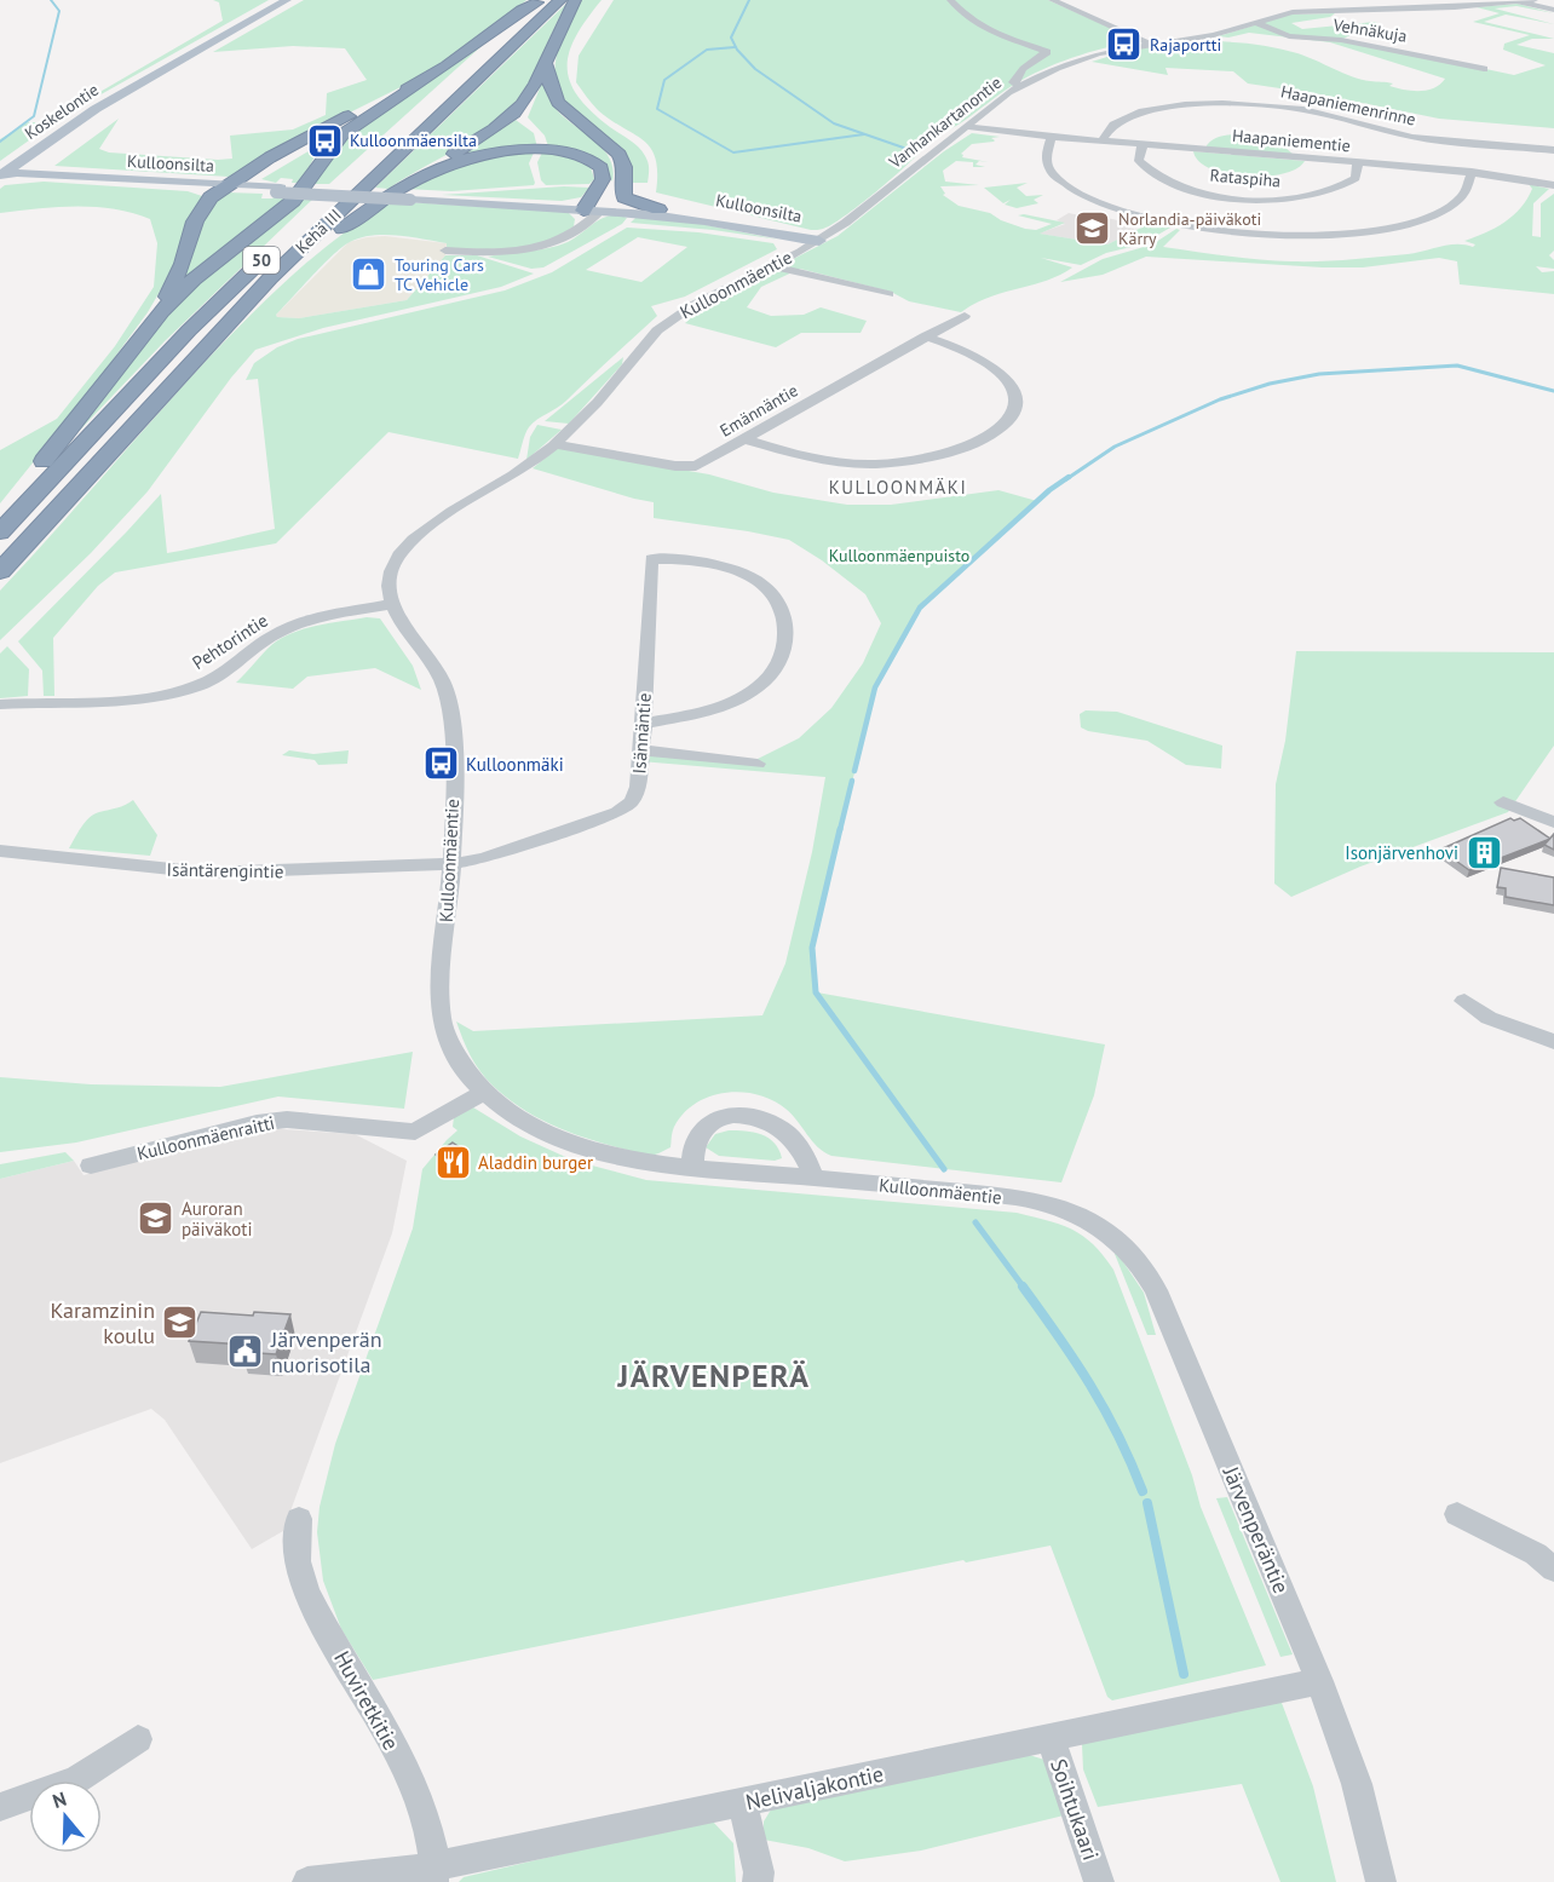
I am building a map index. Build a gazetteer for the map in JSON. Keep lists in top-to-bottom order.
{
  "streets": {
    "highway": ["Kehä III", "50"],
    "main road": ["Koskelontie", "Kulloonsilta"],
    "street": [
      "Vehnäkuja",
      "Haapaniemenrinne",
      "Vanhankartanontie",
      "Haapaniementie",
      "Rataspiha",
      "Kulloonmäentie",
      "Emännäntie",
      "Pehtorintie",
      "Isännäntie",
      "Isäntärengintie",
      "Kulloonmäenraitti",
      "Järvenperäntie",
      "Huviretkitie",
      "Nelivaljakontie",
      "Soihtukaari"
    ]
  },
  "crossings": [
    ["Vehnäkuja", "Vanhankartanontie"],
    ["Haapaniemenrinne", "Haapaniementie"],
    ["Koskelontie", "Kulloonsilta"],
    ["Vanhankartanontie", "Haapaniementie"],
    ["Vanhankartanontie", "Kulloonsilta"],
    ["Vanhankartanontie", "Kulloonmäentie"],
    ["Haapaniementie", "Rataspiha"],
    ["Kulloonsilta", "Kehä III"],
    ["Kulloonsilta", "Kulloonmäentie"],
    ["Kulloonmäentie", "Emännäntie"],
    ["Kulloonmäentie", "Pehtorintie"],
    ["Kulloonmäentie", "Isännäntie"],
    ["Kulloonmäentie", "Isäntärengintie"],
    ["Kulloonmäentie", "Kulloonmäenraitti"],
    ["Kulloonmäentie", "Järvenperäntie"],
    ["Isännäntie", "Isäntärengintie"],
    ["Järvenperäntie", "Nelivaljakontie"],
    ["Huviretkitie", "Nelivaljakontie"],
    ["Nelivaljakontie", "Soihtukaari"]
  ],
  "districts": ["KULLOONMÄKI", "JÄRVENPERÄ"],
  "parks": ["Kulloonmäenpuisto"],
  "places": {
    "bus stop": ["Rajaportti", "Kulloonmäensilta", "Kulloonmäki"],
    "school or university": ["Norlandia-päiväkoti Kärry", "Auroran päiväkoti", "Karamzinin koulu"],
    "shop": ["Touring Cars TC Vehicle"],
    "building": ["Isonjärvenhovi"],
    "restaurant": ["Aladdin burger"],
    "public building": ["Järvenperän nuorisotila"]
  },
  "north": "top"
}
